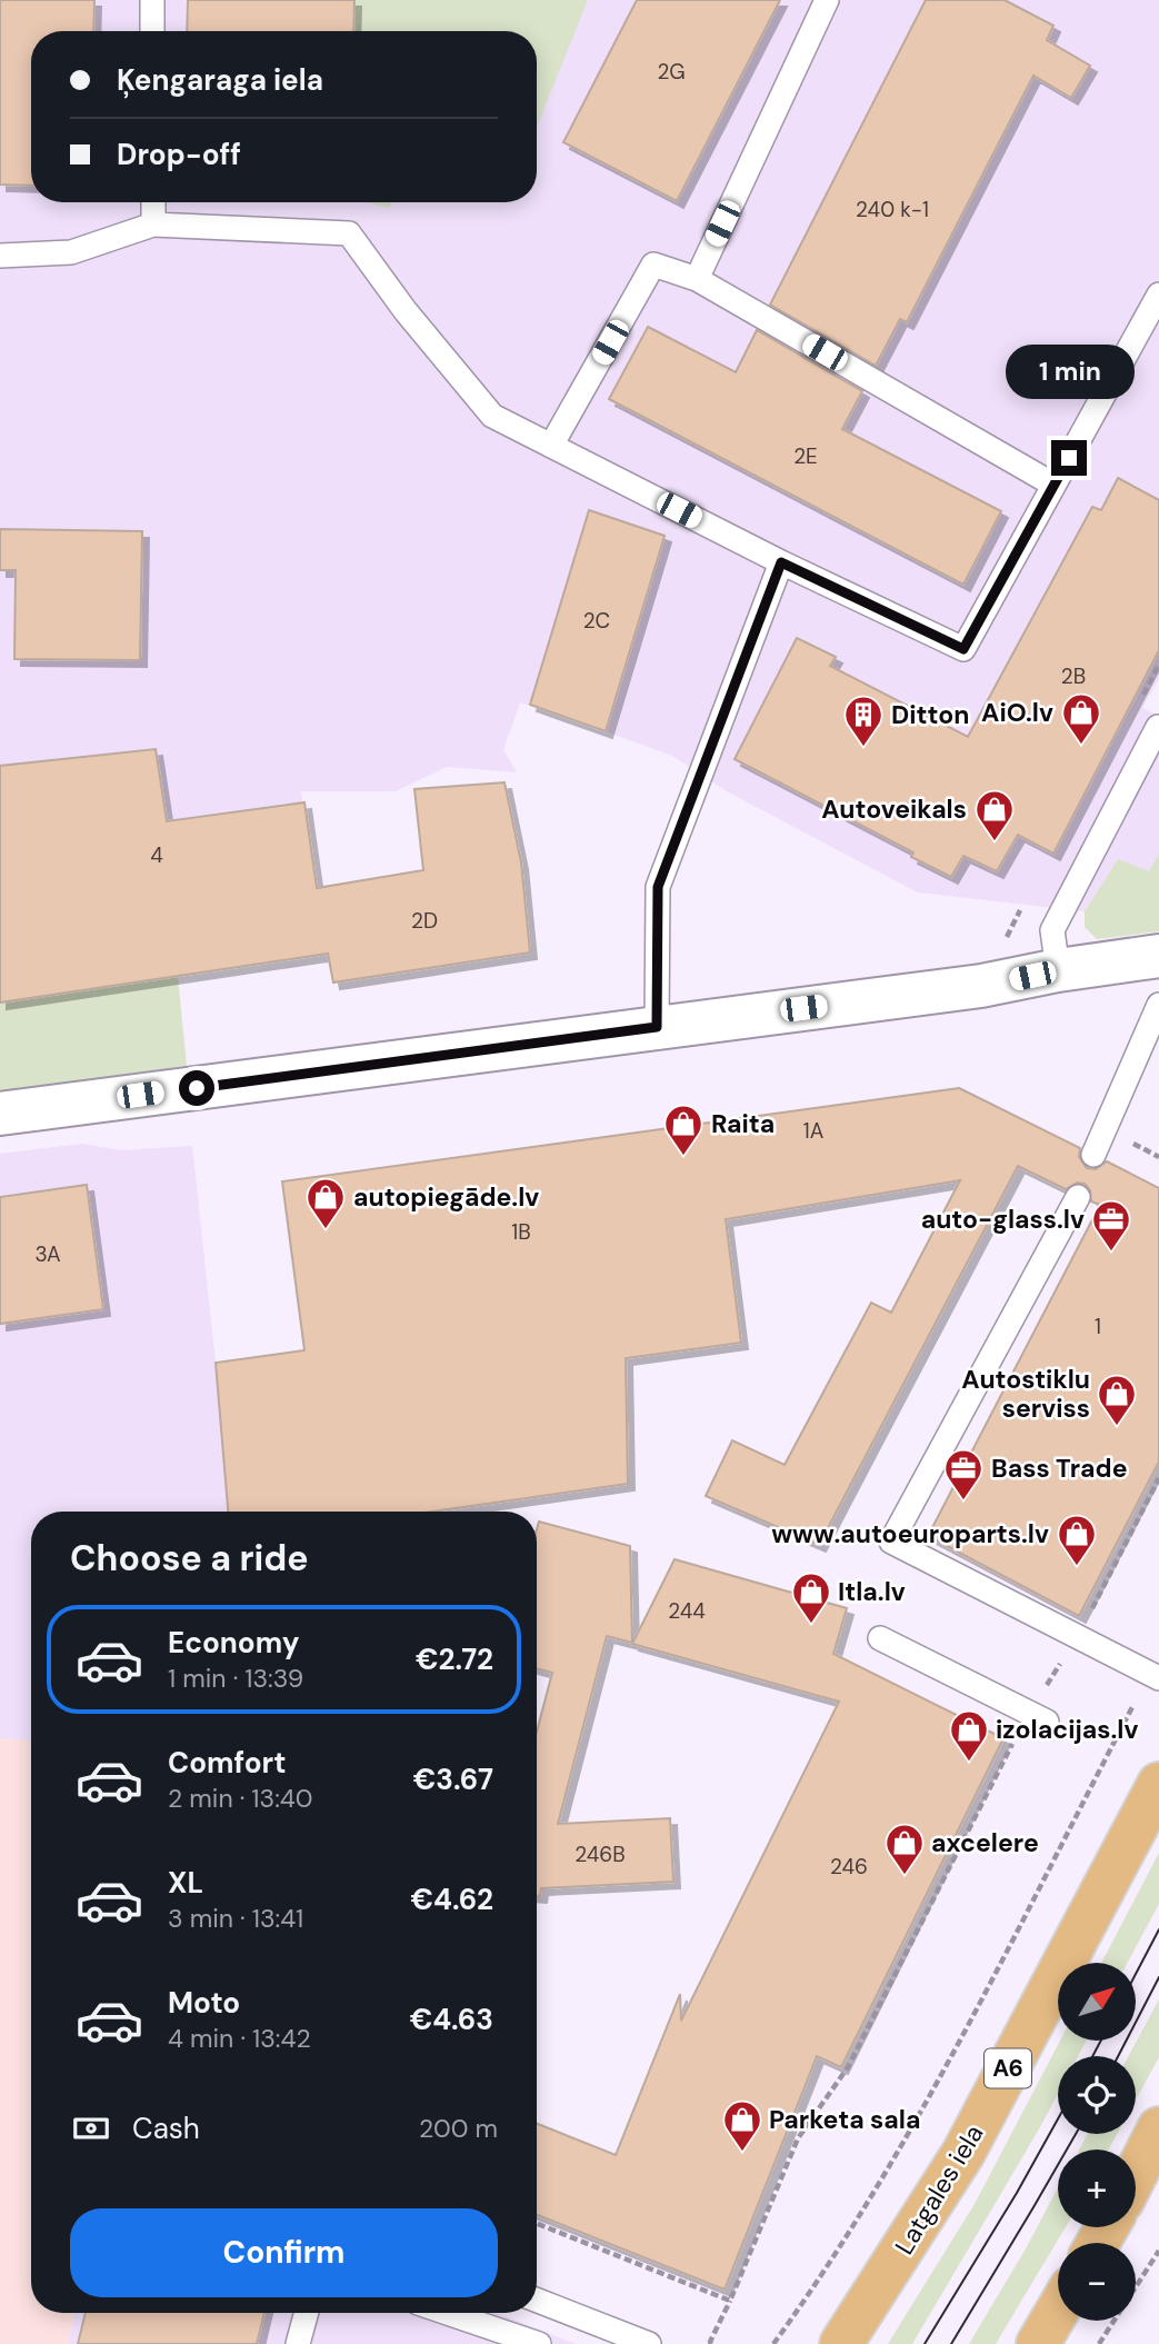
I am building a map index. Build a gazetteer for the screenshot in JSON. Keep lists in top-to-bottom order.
{
  "streets": {
    "highway": ["A6", "Latgales iela"]
  },
  "places": {
    "shop": [
      "AiO.lv",
      "Autoveikals",
      "Raita",
      "autopiegāde.lv",
      "Autostiklu serviss",
      "www.autoeuroparts.lv",
      "Itla.lv",
      "izolacijas.lv",
      "axcelere",
      "Parketa sala"
    ],
    "building": ["Ditton"],
    "office": ["auto-glass.lv", "Bass Trade"]
  },
  "house_numbers": [
    "2G",
    "240 k-1",
    "2E",
    "2C",
    "2B",
    "4",
    "2D",
    "1A",
    "1B",
    "3A",
    "1",
    "244",
    "246B",
    "246"
  ],
  "north": "top right",
  "page": {
    "banner": ["Ķengaraga iela", "Drop-off"],
    "bubble": "1 min",
    "heading": "Choose a ride",
    "list": [
      {
        "name": "Economy",
        "note": "1 min · 13:39",
        "value": "€2.72"
      },
      {
        "name": "Comfort",
        "note": "2 min · 13:40",
        "value": "€3.67"
      },
      {
        "name": "XL",
        "note": "3 min · 13:41",
        "value": "€4.62"
      },
      {
        "name": "Moto",
        "note": "4 min · 13:42",
        "value": "€4.63"
      }
    ],
    "map_buttons": ["+", "−"],
    "pay": ["Cash", "200 m"],
    "buttons": "Confirm"
  }
}
